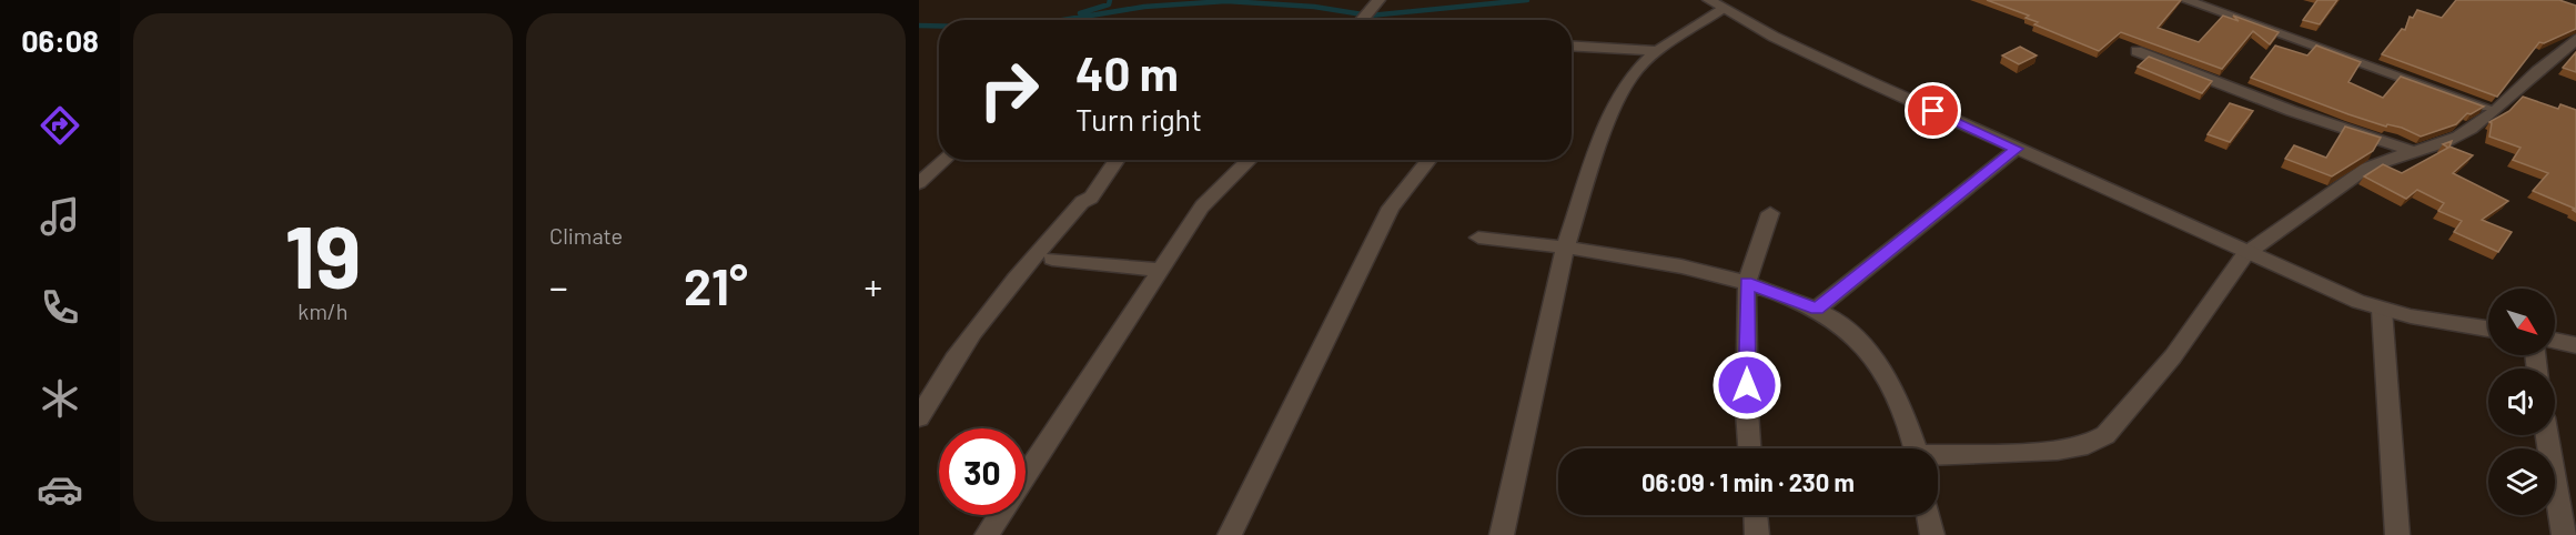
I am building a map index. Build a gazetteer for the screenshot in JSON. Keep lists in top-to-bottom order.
{
  "north": "bottom right",
  "page": {
    "tabs": "06:08",
    "tile": [
      ["19", "km/h"],
      "Climate"
    ],
    "turn": ["40 m", "Turn right"],
    "heat": ["−", "21°", "+"],
    "limit": "30",
    "trip": "06:09 · 1 min · 230 m"
  }
}
